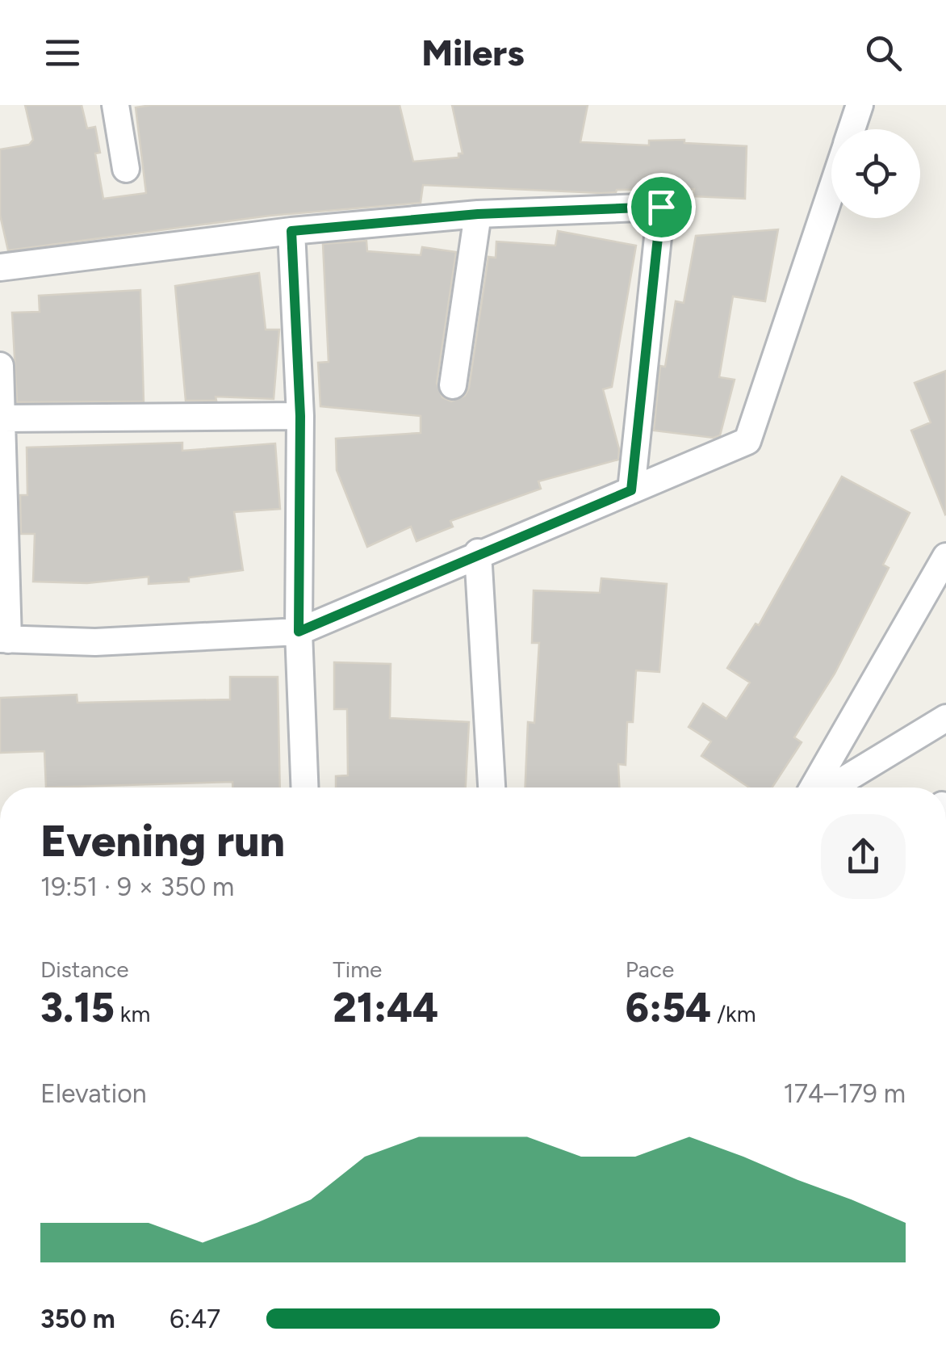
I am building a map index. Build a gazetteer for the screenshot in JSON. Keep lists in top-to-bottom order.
{
  "page": {
    "header": "Milers",
    "heading": ["Evening run", "19:51 · 9 × 350 m"],
    "stats": [
      ["Distance", "3.15 km"],
      ["Time", "21:44"],
      ["Pace", "6:54 /km"]
    ],
    "chart": ["Elevation", "174–179 m"],
    "list": [
      {
        "name": "350 m",
        "note": "6:47"
      }
    ]
  }
}
